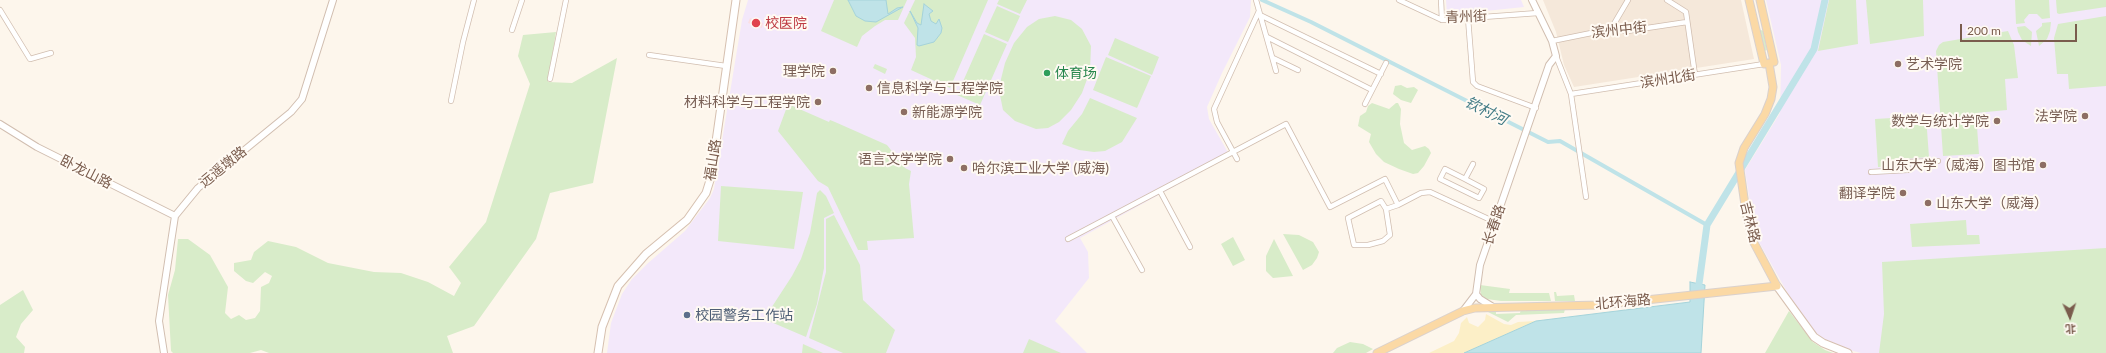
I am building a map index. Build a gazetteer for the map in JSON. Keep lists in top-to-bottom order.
{
  "streets": {
    "main road": ["福山路", "吉林路", "北环海路"],
    "street": [
      "青州街",
      "滨州中街",
      "滨州北街",
      "远遥墩路",
      "卧龙山路",
      "长春路"
    ]
  },
  "crossings": [
    ["滨州北街", "吉林路"],
    ["远遥墩路", "卧龙山路"],
    ["吉林路", "北环海路"]
  ],
  "water": ["钦村河"],
  "places": [
    "校医院",
    "艺术学院",
    "理学院",
    "体育场",
    "信息科学与工程学院",
    "材料科学与工程学院",
    "新能源学院",
    "法学院",
    "数学与统计学院",
    "语言文学学院",
    "山东大学（威海）图书馆",
    "哈尔滨工业大学 (威海)",
    "翻译学院",
    "山东大学（威海）",
    "校园警务工作站"
  ],
  "scale_bar": "200 m",
  "north": "bottom"
}
